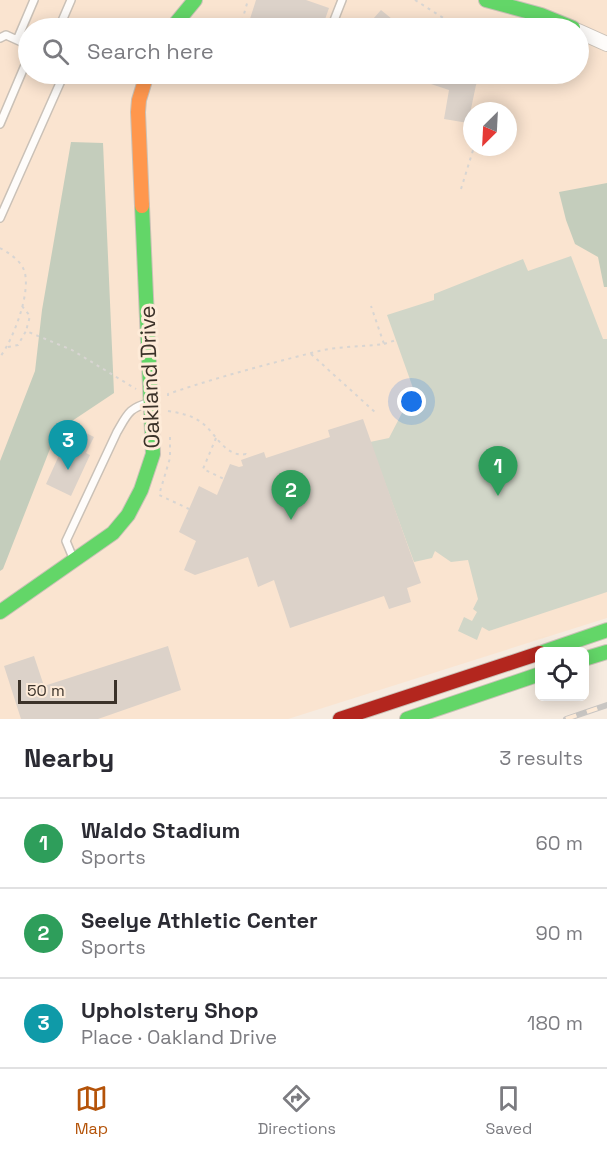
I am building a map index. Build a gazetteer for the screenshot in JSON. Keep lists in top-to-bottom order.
{
  "streets": {
    "main road": ["Oakland Drive"]
  },
  "scale_bar": "50 m",
  "north": "bottom left",
  "page": {
    "search": "Search here",
    "pins": ["3", "1", "2"],
    "scale": "50 m",
    "heading": ["Nearby", "3 results"],
    "list": [
      {
        "mark": "1",
        "name": "Waldo Stadium",
        "note": "Sports",
        "value": "60 m"
      },
      {
        "mark": "2",
        "name": "Seelye Athletic Center",
        "note": "Sports",
        "value": "90 m"
      },
      {
        "mark": "3",
        "name": "Upholstery Shop",
        "note": "Place · Oakland Drive",
        "value": "180 m"
      }
    ],
    "nav": ["Map", "Directions", "Saved"]
  }
}
